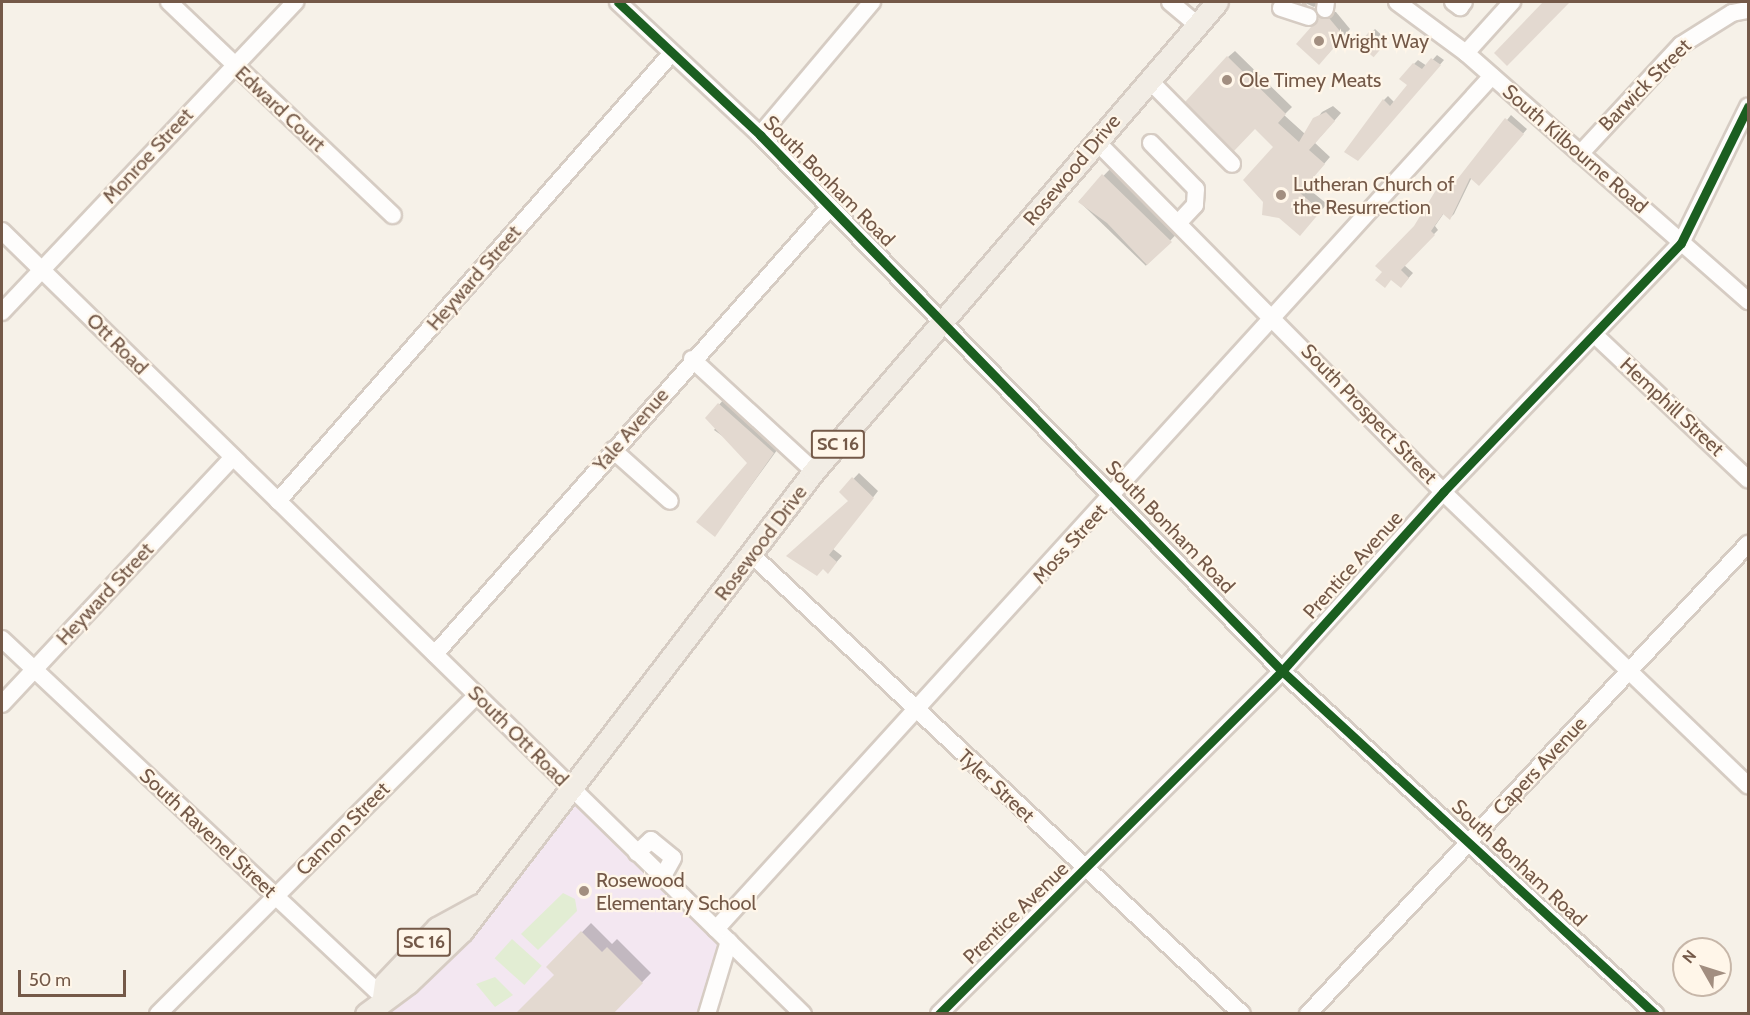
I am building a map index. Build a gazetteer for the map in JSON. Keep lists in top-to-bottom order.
{
  "streets": {
    "main road": ["Rosewood Drive", "SC 16"],
    "street": [
      "Barwick Street",
      "Edward Court",
      "South Kilbourne Road",
      "Monroe Street",
      "South Bonham Road",
      "Heyward Street",
      "Ott Road",
      "Hemphill Street",
      "South Prospect Street",
      "Yale Avenue",
      "Moss Street",
      "Prentice Avenue",
      "South Ott Road",
      "Capers Avenue",
      "Tyler Street",
      "Cannon Street",
      "South Ravenel Street"
    ]
  },
  "crossings": [
    ["Barwick Street", "South Kilbourne Road"],
    ["Edward Court", "Monroe Street"],
    ["South Kilbourne Road", "Moss Street"],
    ["South Kilbourne Road", "Prentice Avenue"],
    ["Monroe Street", "Ott Road"],
    ["Rosewood Drive", "South Bonham Road"],
    ["Rosewood Drive", "South Prospect Street"],
    ["Rosewood Drive", "South Ott Road"],
    ["Rosewood Drive", "Tyler Street"],
    ["Rosewood Drive", "South Ravenel Street"],
    ["South Bonham Road", "Heyward Street"],
    ["South Bonham Road", "Yale Avenue"],
    ["South Bonham Road", "Moss Street"],
    ["South Bonham Road", "Prentice Avenue"],
    ["South Bonham Road", "Capers Avenue"],
    ["Heyward Street", "Ott Road"],
    ["Heyward Street", "South Ott Road"],
    ["Heyward Street", "South Ravenel Street"],
    ["Ott Road", "South Ott Road"],
    ["Hemphill Street", "Prentice Avenue"],
    ["South Prospect Street", "Moss Street"],
    ["South Prospect Street", "Prentice Avenue"],
    ["South Prospect Street", "Capers Avenue"],
    ["Yale Avenue", "South Ott Road"],
    ["Moss Street", "South Ott Road"],
    ["Moss Street", "Tyler Street"],
    ["Prentice Avenue", "Tyler Street"],
    ["South Ott Road", "Cannon Street"],
    ["Cannon Street", "South Ravenel Street"]
  ],
  "places": [
    "Wright Way",
    "Ole Timey Meats",
    "Lutheran Church of the Resurrection",
    "Rosewood Elementary School"
  ],
  "scale_bar": "50 m",
  "north": "top left"
}
